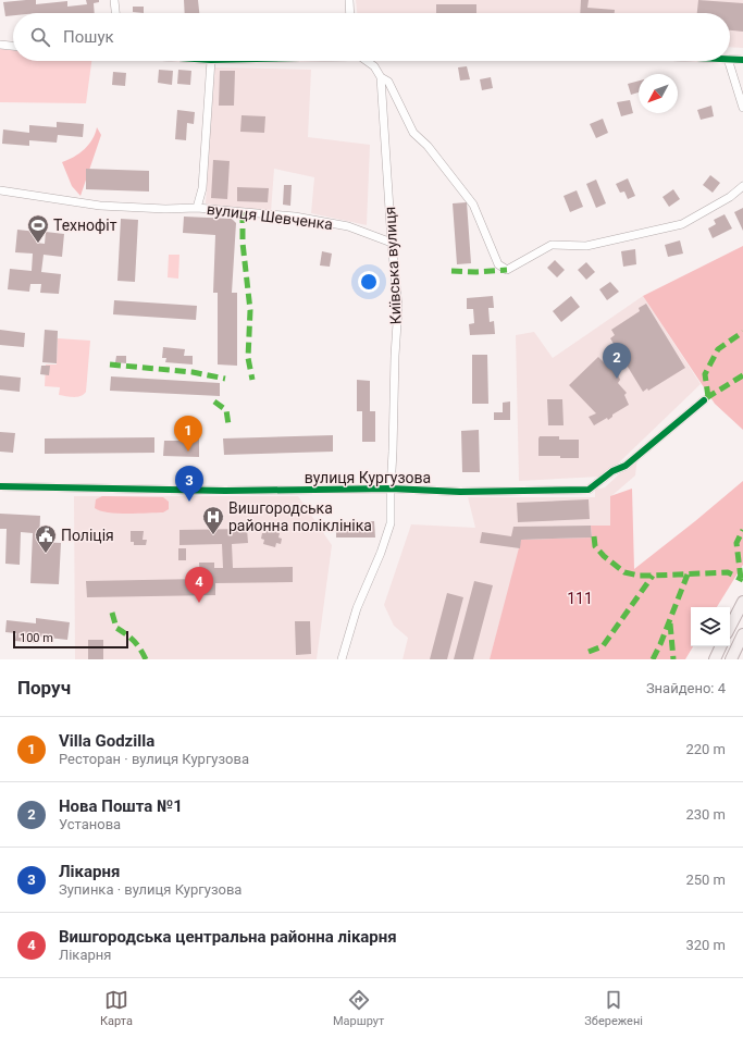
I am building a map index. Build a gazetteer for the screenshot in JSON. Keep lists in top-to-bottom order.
{
  "streets": {
    "street": ["вулиця Шевченка", "Київська вулиця", "вулиця Кургузова"]
  },
  "crossings": [
    ["вулиця Шевченка", "Київська вулиця"],
    ["Київська вулиця", "вулиця Кургузова"]
  ],
  "parks": ["111"],
  "places": {
    "sports": ["Технофіт"],
    "hospital": ["Вишгородська районна поліклініка"],
    "public building": ["Поліція"]
  },
  "scale_bar": "100 m",
  "north": "bottom left",
  "page": {
    "search": "Пошук",
    "pins": [
      "2",
      "1",
      "3",
      "4"
    ],
    "scale": "100 m",
    "heading": ["Поруч", "Знайдено: 4"],
    "list": [
      {
        "mark": "1",
        "name": "Villa Godzilla",
        "note": "Ресторан · вулиця Кургузова",
        "value": "220 m"
      },
      {
        "mark": "2",
        "name": "Нова Пошта №1",
        "note": "Установа",
        "value": "230 m"
      },
      {
        "mark": "3",
        "name": "Лікарня",
        "note": "Зупинка · вулиця Кургузова",
        "value": "250 m"
      },
      {
        "mark": "4",
        "name": "Вишгородська центральна районна лікарня",
        "note": "Лікарня",
        "value": "320 m"
      }
    ],
    "nav": ["Карта", "Маршрут", "Збережені"]
  }
}
